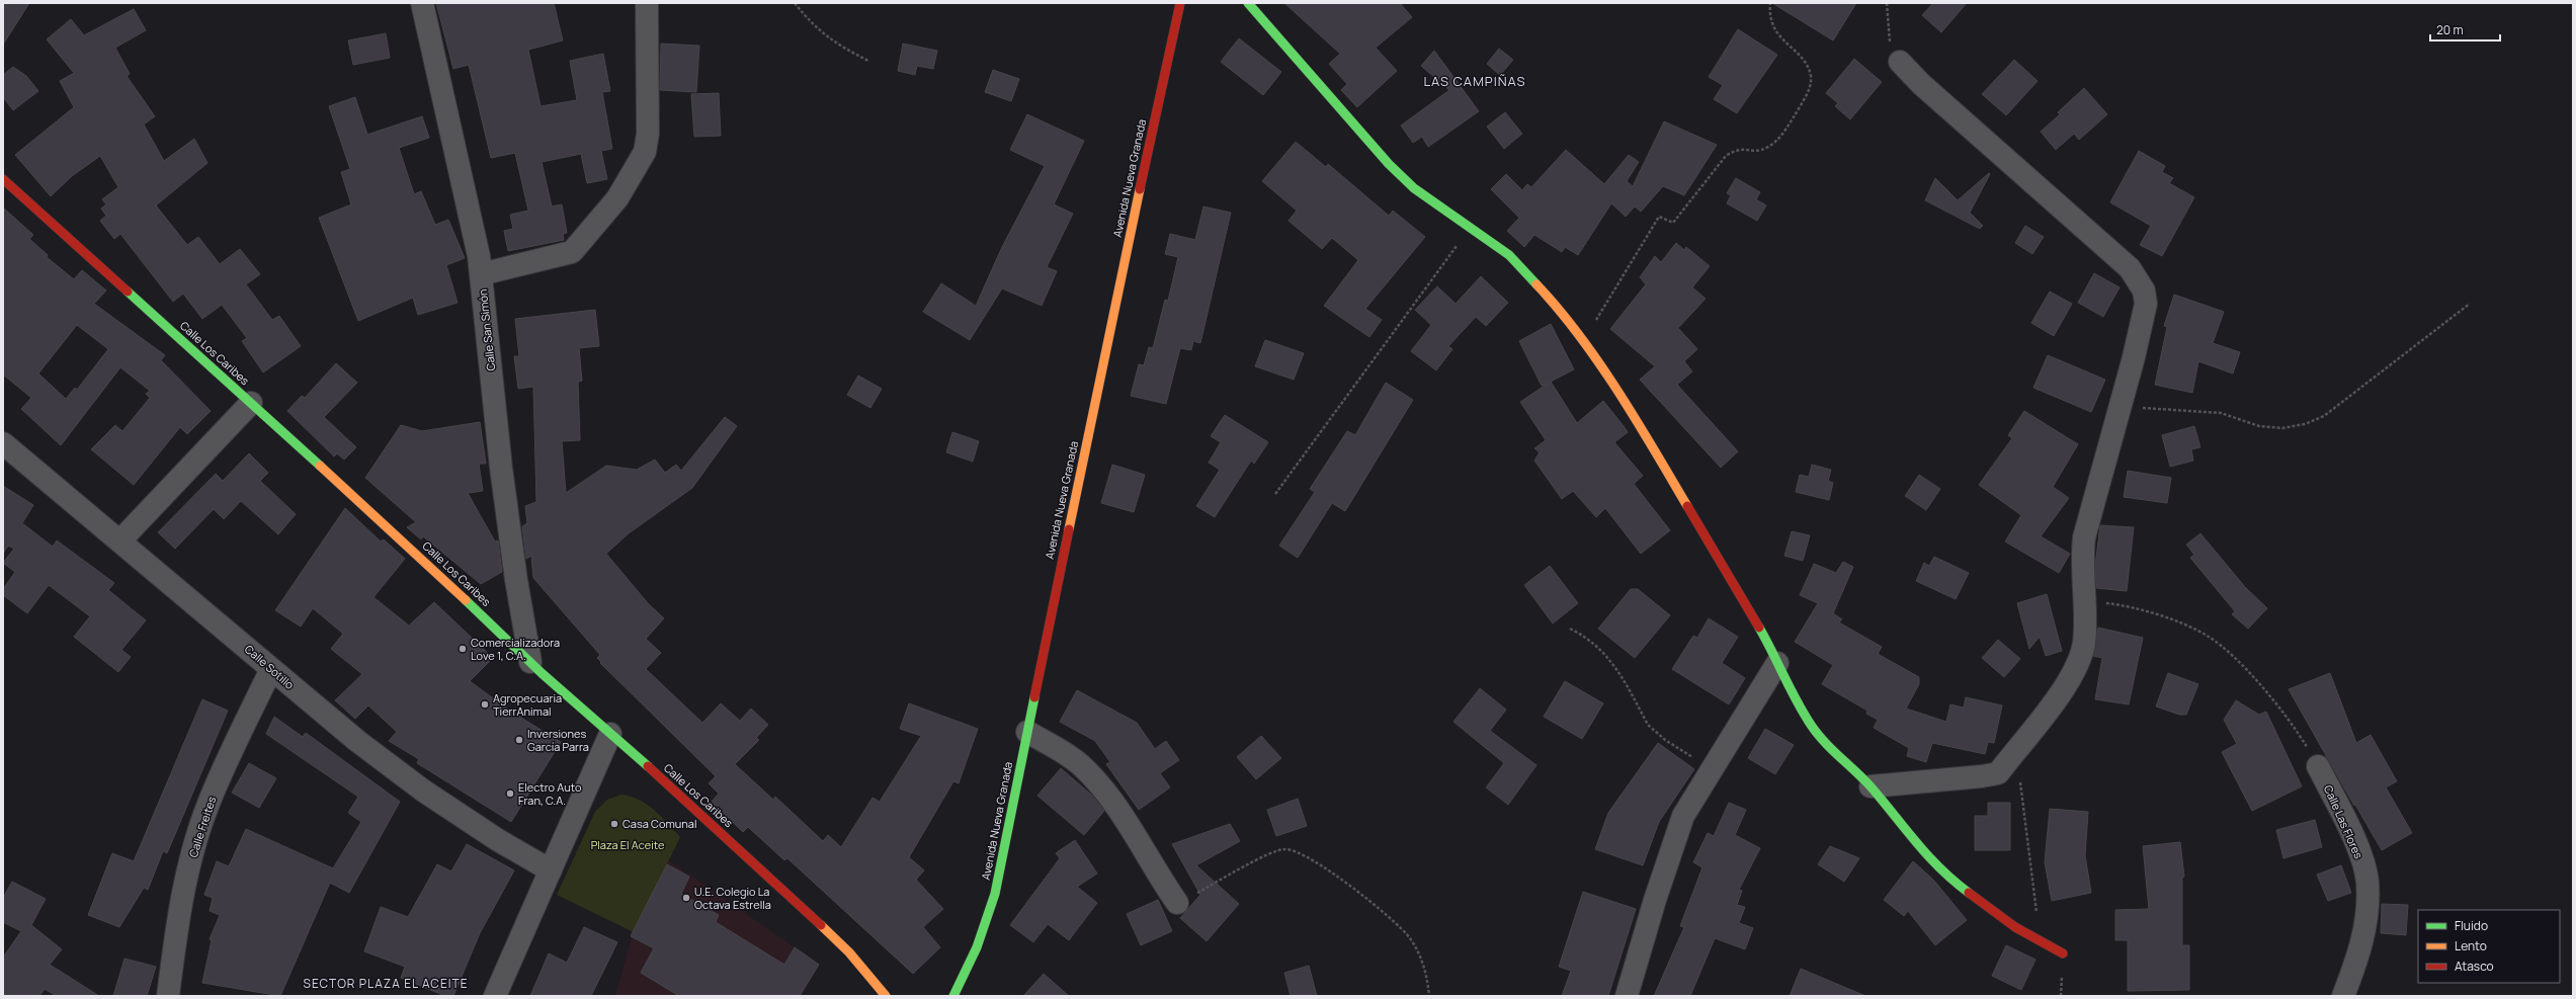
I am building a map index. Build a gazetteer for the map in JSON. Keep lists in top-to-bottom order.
{
  "streets": {
    "street": [
      "Avenida Nueva Granada",
      "Calle San Simón",
      "Calle Los Caribes",
      "Calle Sotillo",
      "Calle Las Flores",
      "Calle Freites"
    ]
  },
  "crossings": [
    ["Calle San Simón", "Calle Los Caribes"],
    ["Calle Sotillo", "Calle Freites"]
  ],
  "districts": ["LAS CAMPIÑAS", "SECTOR PLAZA EL ACEITE"],
  "parks": ["Plaza El Aceite"],
  "places": [
    "Comercializadora Love 1, C.A.",
    "Agropecuaria TierrAnimal",
    "Inversiones García Parra",
    "Electro Auto Fran, C.A.",
    "Casa Comunal",
    "U.E. Colegio La Octava Estrella"
  ],
  "legend": ["Fluido", "Lento", "Atasco"],
  "scale_bar": "20 m"
}
